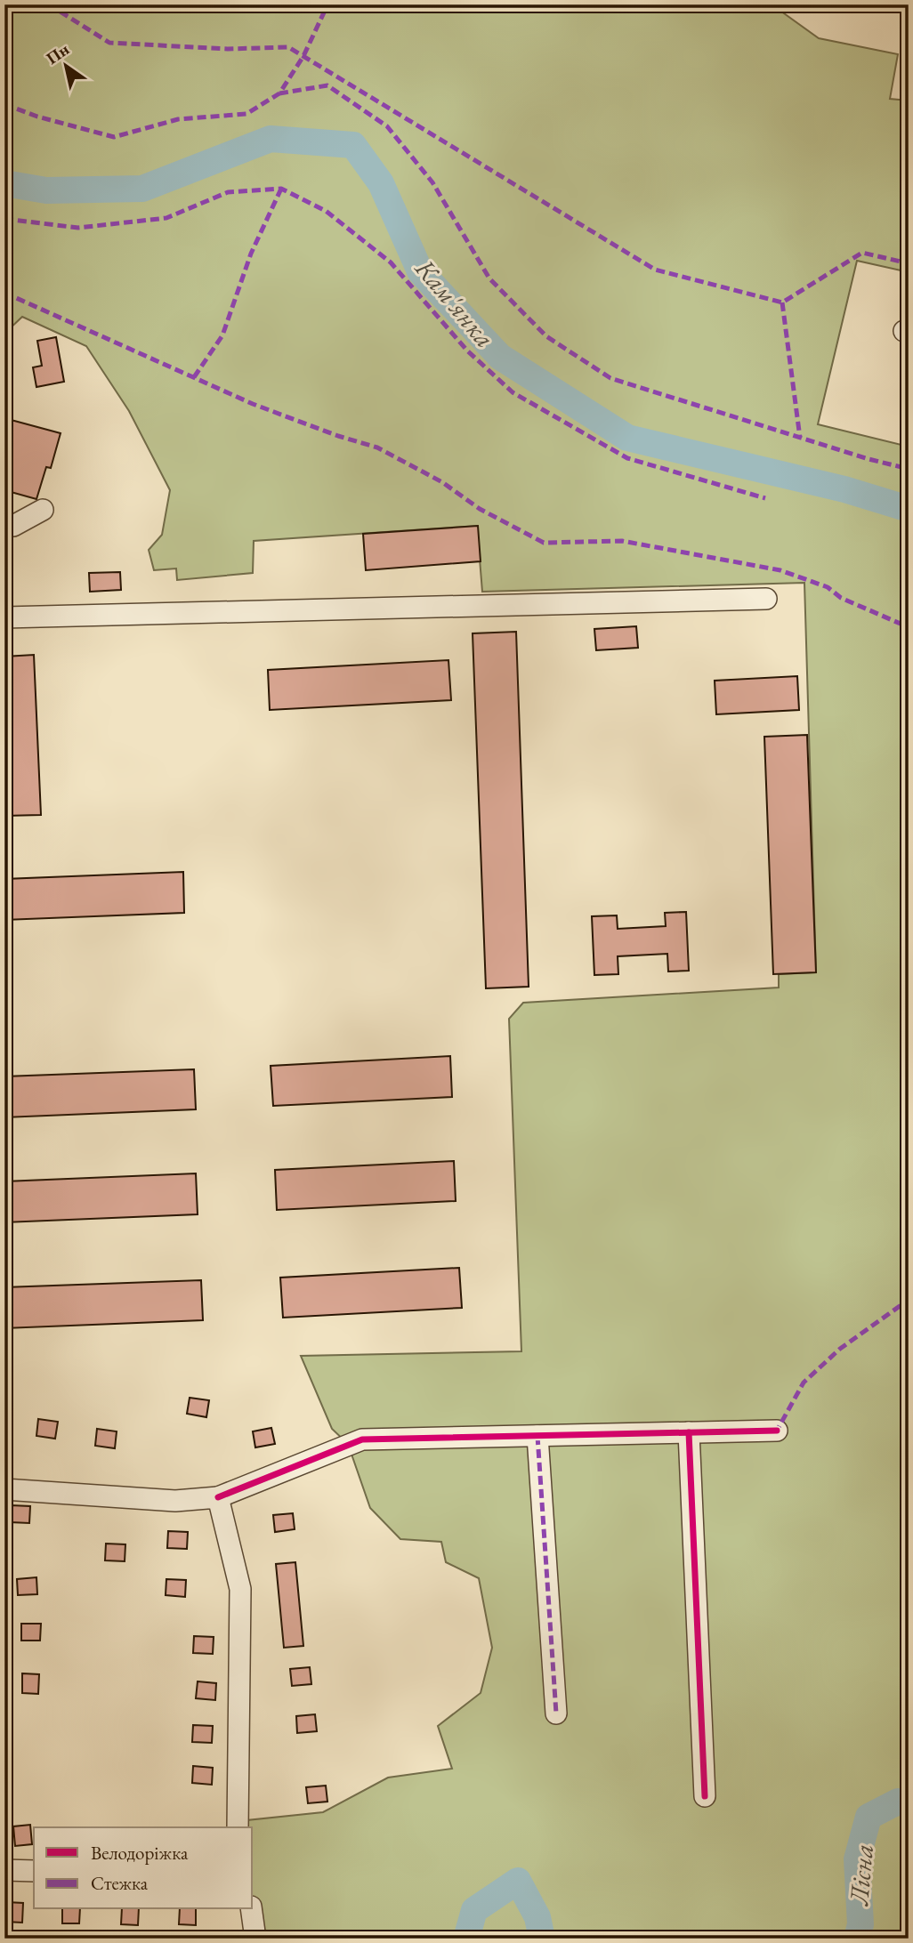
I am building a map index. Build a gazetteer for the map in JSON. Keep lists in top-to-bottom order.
{
  "water": ["Кам'янка", "Лісна"],
  "legend": ["Велодоріжка", "Стежка"],
  "north": "top left"
}
